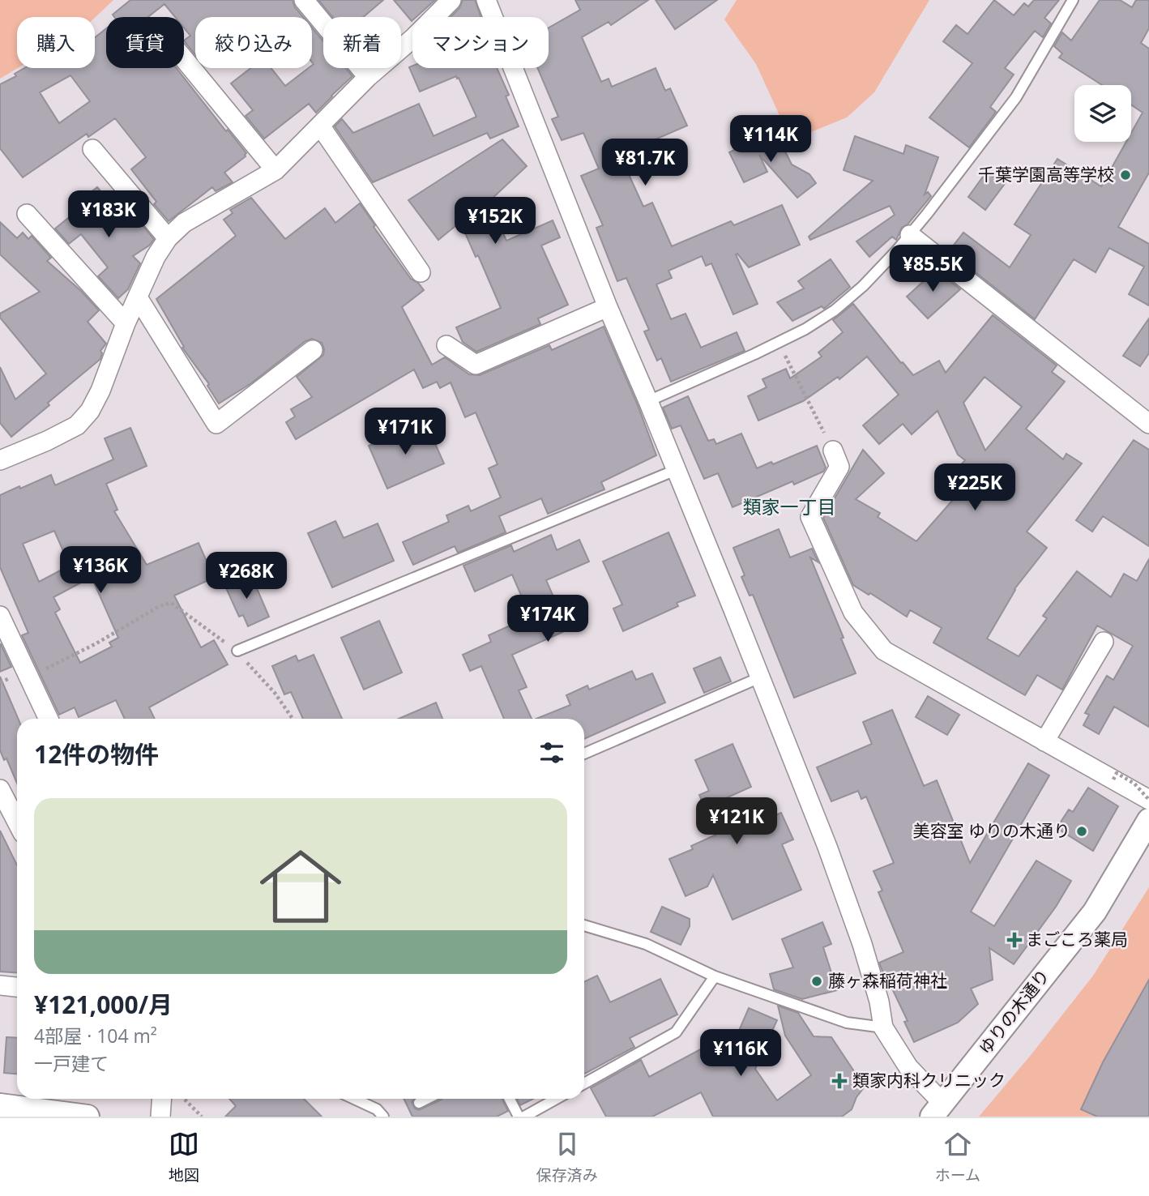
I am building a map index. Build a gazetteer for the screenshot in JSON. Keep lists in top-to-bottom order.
{
  "streets": {
    "street": ["ゆりの木通り"]
  },
  "districts": ["類家一丁目"],
  "places": {
    "other": ["千葉学園高等学校", "美容室 ゆりの木通り", "藤ヶ森稲荷神社"],
    "health": ["まごころ薬局", "類家内科クリニック"]
  },
  "page": {
    "chip": [
      "購入",
      "賃貸",
      "絞り込み",
      "新着",
      "マンション"
    ],
    "price": [
      "¥114K",
      "¥81.7K",
      "¥183K",
      "¥152K",
      "¥85.5K",
      "¥171K",
      "¥225K",
      "¥136K",
      "¥268K",
      "¥174K",
      "¥121K",
      "¥116K"
    ],
    "heading": "12件の物件",
    "list": [
      {
        "name": "¥121,000/月",
        "note": "4部屋 · 104 m² · 一戸建て"
      }
    ],
    "tabs": ["地図", "保存済み", "ホーム"]
  }
}
